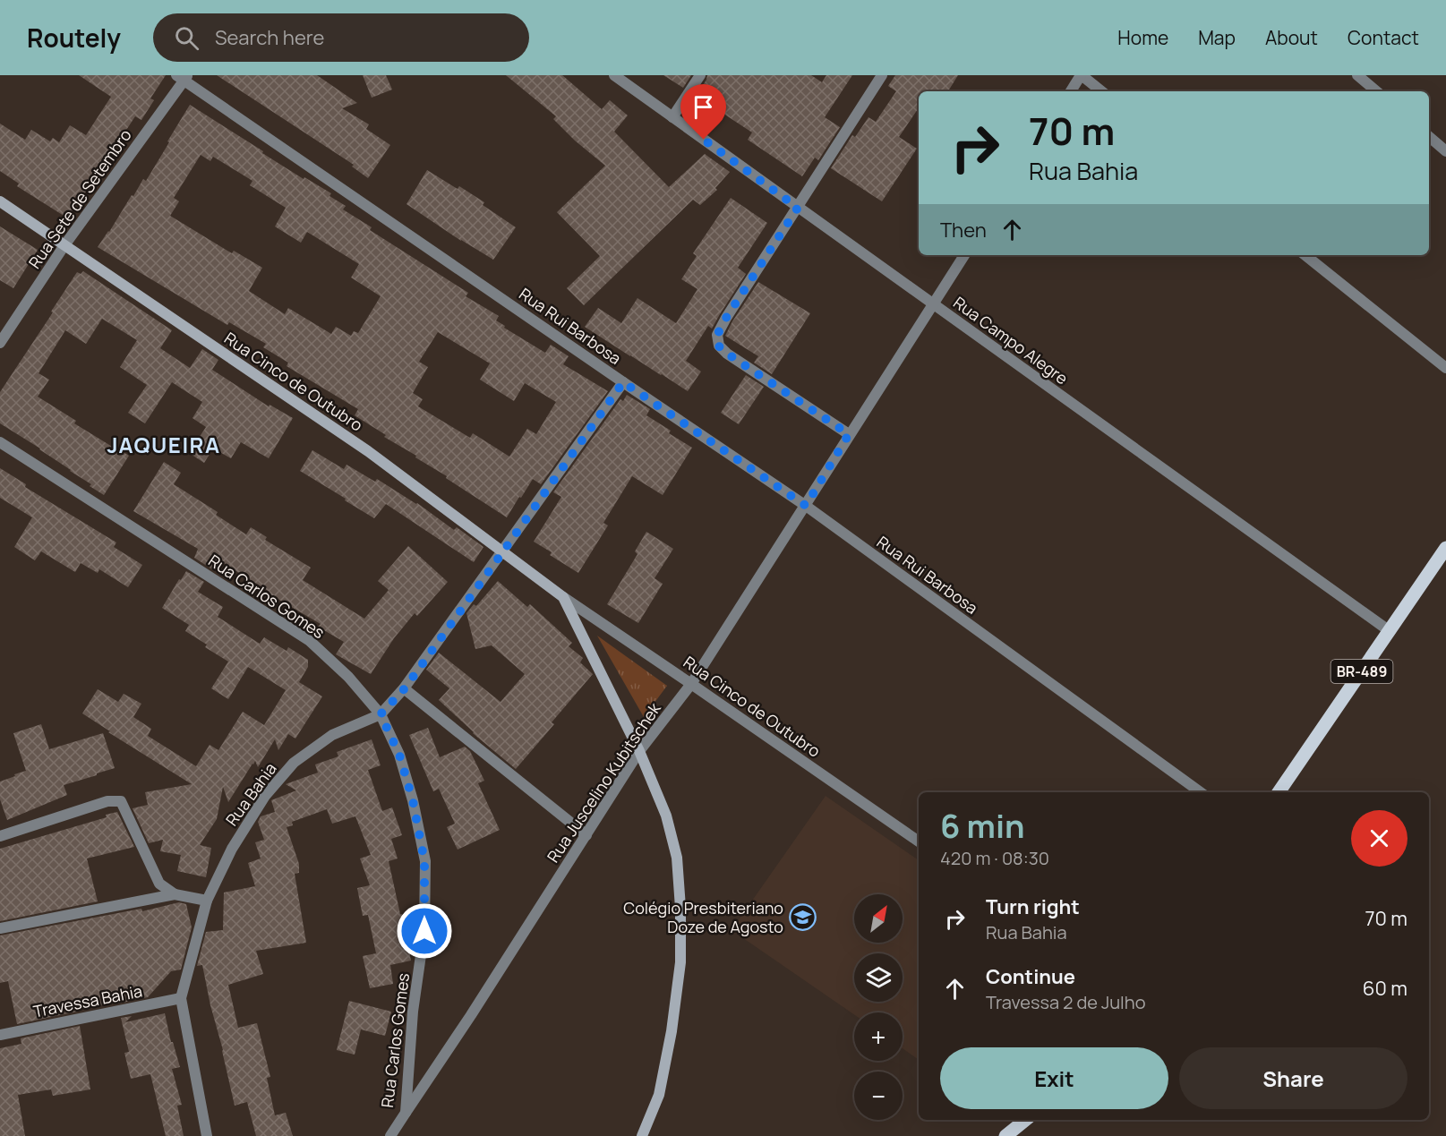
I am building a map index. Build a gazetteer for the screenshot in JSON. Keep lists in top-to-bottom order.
{
  "streets": {
    "main road": ["BR-489"],
    "street": [
      "Rua Sete de Setembro",
      "Rua Rui Barbosa",
      "Rua Campo Alegre",
      "Rua Cinco de Outubro",
      "Rua Carlos Gomes",
      "Rua Juscelino Kubitschek",
      "Rua Bahia",
      "Travessa Bahia"
    ]
  },
  "crossings": [
    ["Rua Sete de Setembro", "Rua Rui Barbosa"],
    ["Rua Sete de Setembro", "Rua Cinco de Outubro"],
    ["Rua Rui Barbosa", "Rua Juscelino Kubitschek"],
    ["Rua Rui Barbosa", "Rua Bahia"],
    ["Rua Campo Alegre", "BR-489"],
    ["Rua Campo Alegre", "Rua Juscelino Kubitschek"],
    ["Rua Cinco de Outubro", "Rua Juscelino Kubitschek"],
    ["Rua Cinco de Outubro", "Rua Bahia"],
    ["Rua Carlos Gomes", "Rua Juscelino Kubitschek"],
    ["Rua Carlos Gomes", "Rua Bahia"],
    ["Rua Bahia", "Travessa Bahia"]
  ],
  "districts": ["JAQUEIRA"],
  "places": {
    "school or university": ["Colégio Presbiteriano Doze de Agosto"]
  },
  "north": "top right",
  "page": {
    "header": "Routely",
    "search": "Search here",
    "nav": [
      "Home",
      "Map",
      "About",
      "Contact"
    ],
    "turn": ["70 m", "Rua Bahia"],
    "then": "Then",
    "heading": ["6 min", "420 m · 08:30"],
    "list": [
      {
        "name": "Turn right",
        "note": "Rua Bahia",
        "value": "70 m"
      },
      {
        "name": "Continue",
        "note": "Travessa 2 de Julho",
        "value": "60 m"
      }
    ],
    "map_buttons": ["+", "−"],
    "buttons": ["Exit", "Share"]
  }
}
